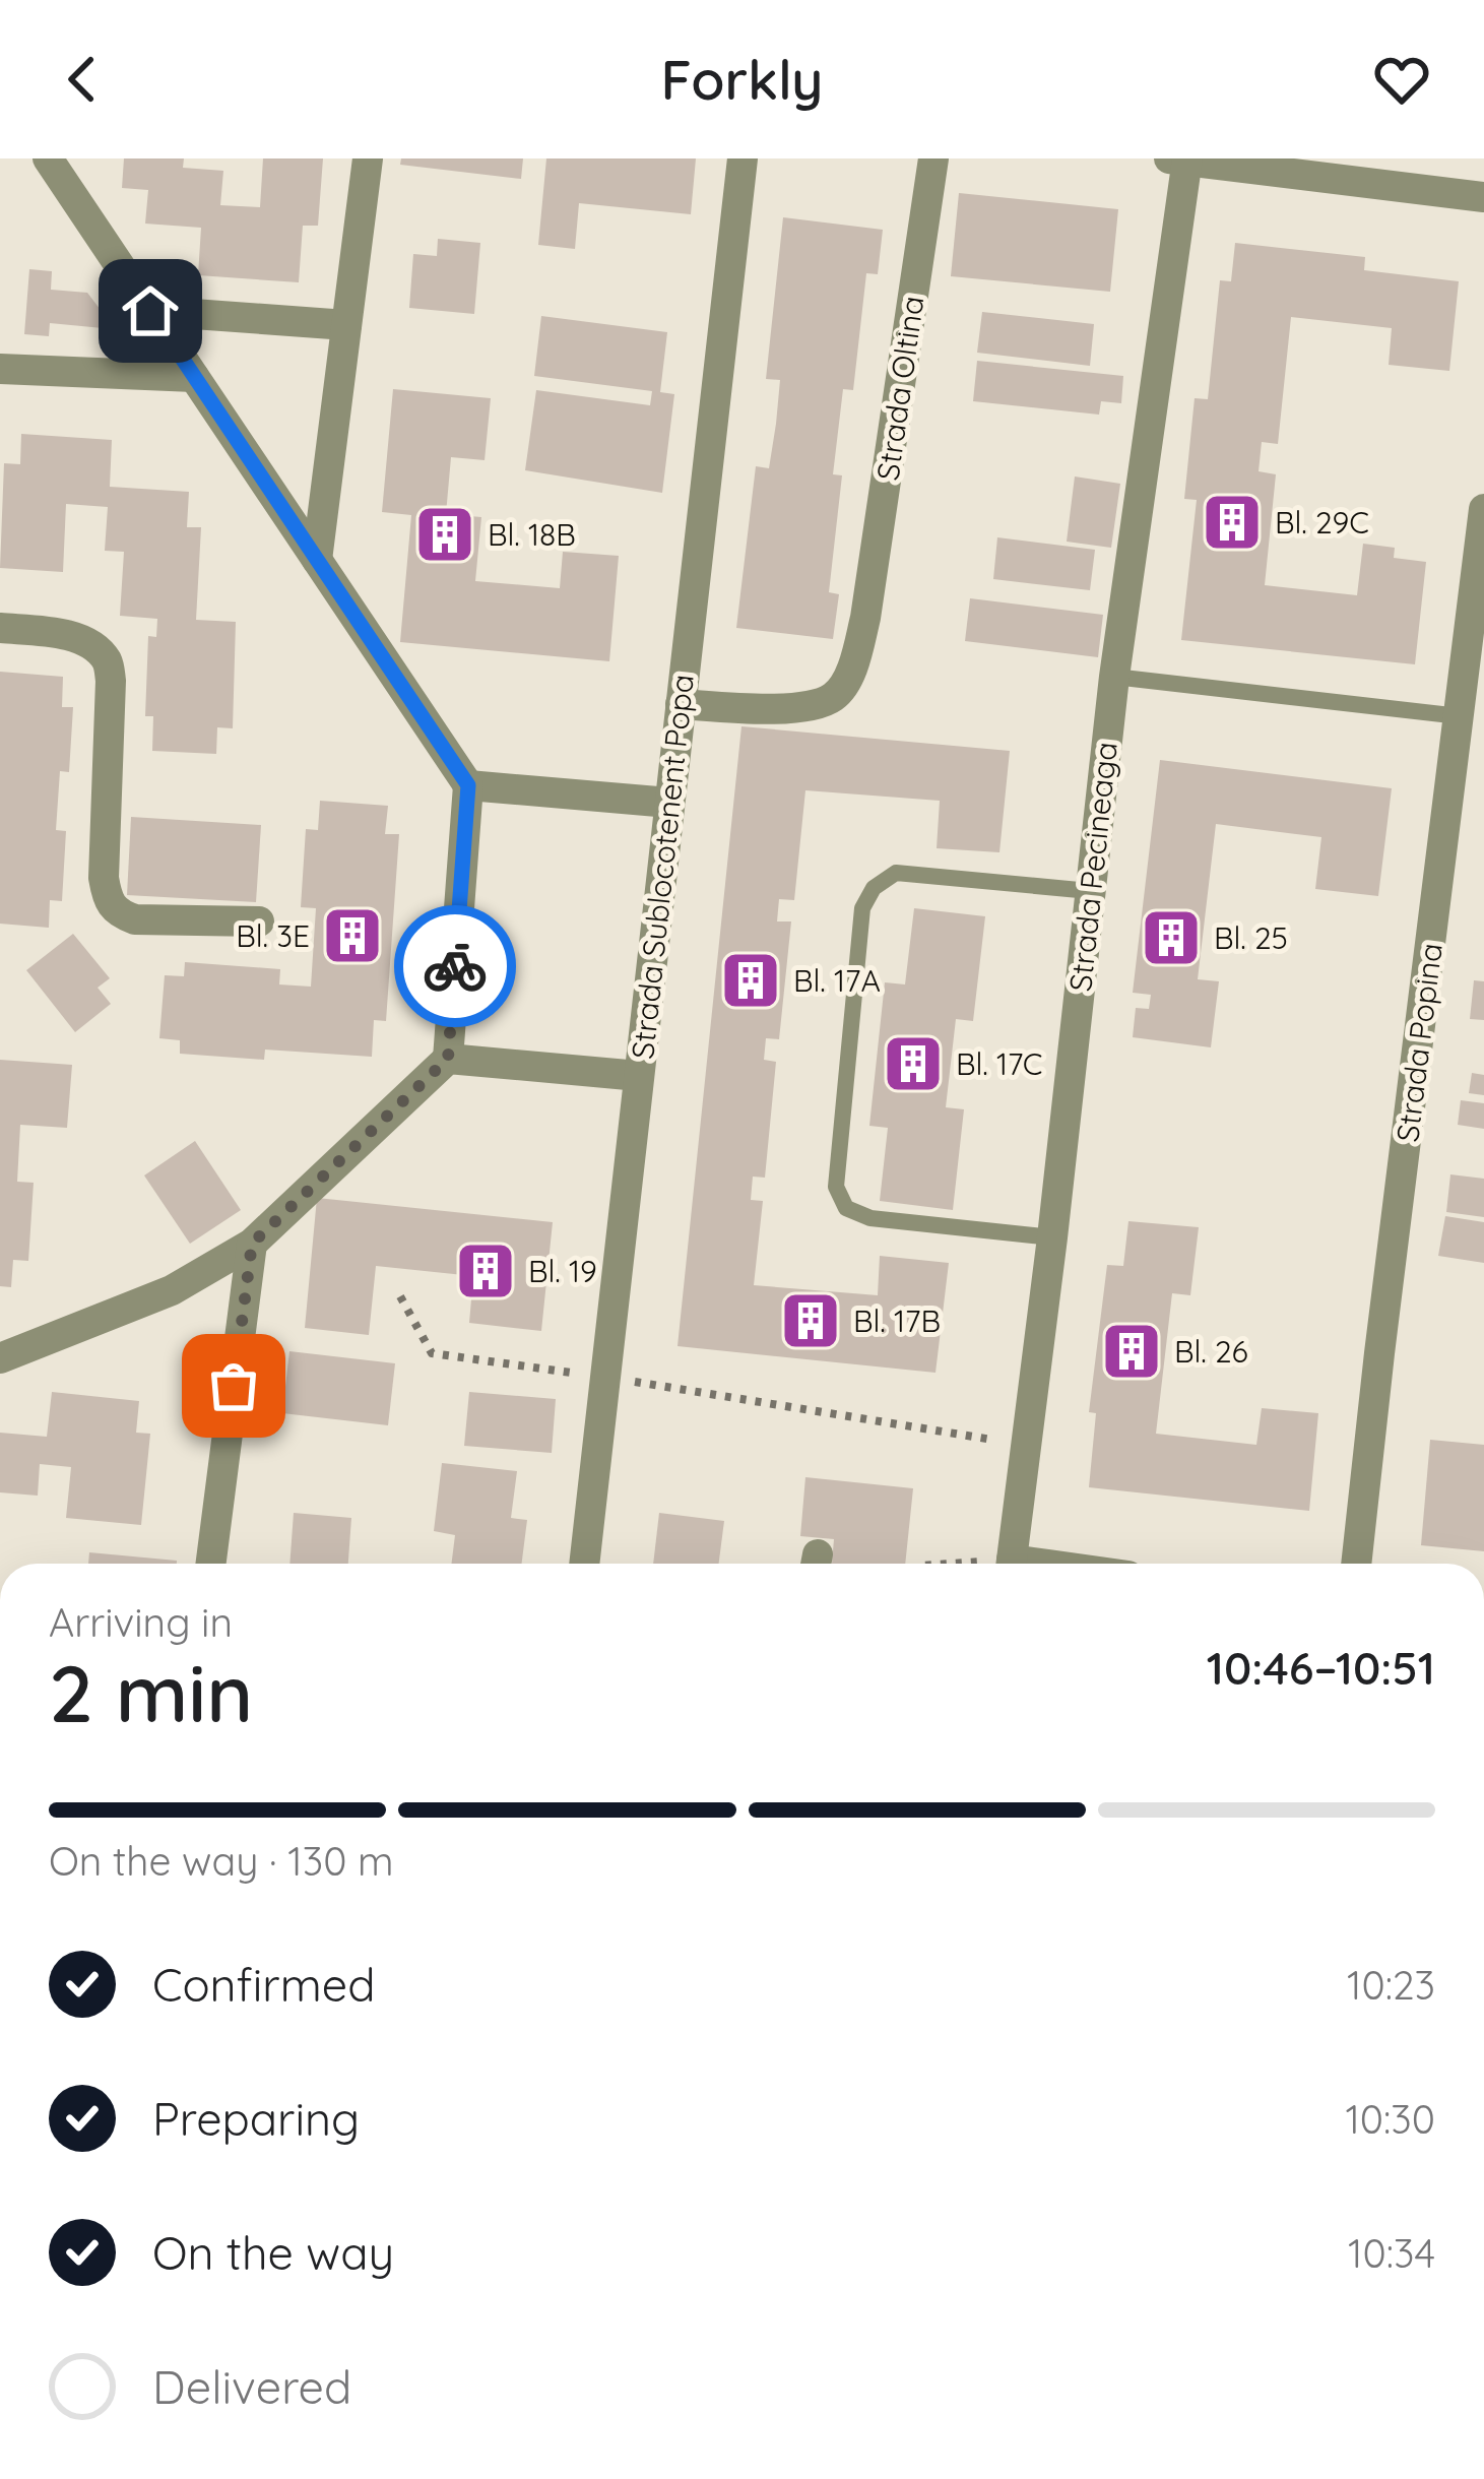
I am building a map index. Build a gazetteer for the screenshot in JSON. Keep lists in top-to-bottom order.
{
  "streets": {
    "street": [
      "Strada Oltina",
      "Strada Sublocotenent Popa",
      "Strada Pecineaga",
      "Strada Popina"
    ]
  },
  "crossings": [
    ["Strada Oltina", "Strada Sublocotenent Popa"]
  ],
  "places": {
    "building": [
      "Bl. 29C",
      "Bl. 18B",
      "Bl. 3E",
      "Bl. 25",
      "Bl. 17A",
      "Bl. 17C",
      "Bl. 19",
      "Bl. 17B",
      "Bl. 26"
    ]
  },
  "page": {
    "header": "Forkly",
    "heading": ["2 min", "Arriving in", "10:46–10:51"],
    "bar": "On the way · 130 m",
    "list": [
      ["Confirmed", "10:23"],
      ["Preparing", "10:30"],
      ["On the way", "10:34"],
      "Delivered"
    ]
  }
}
